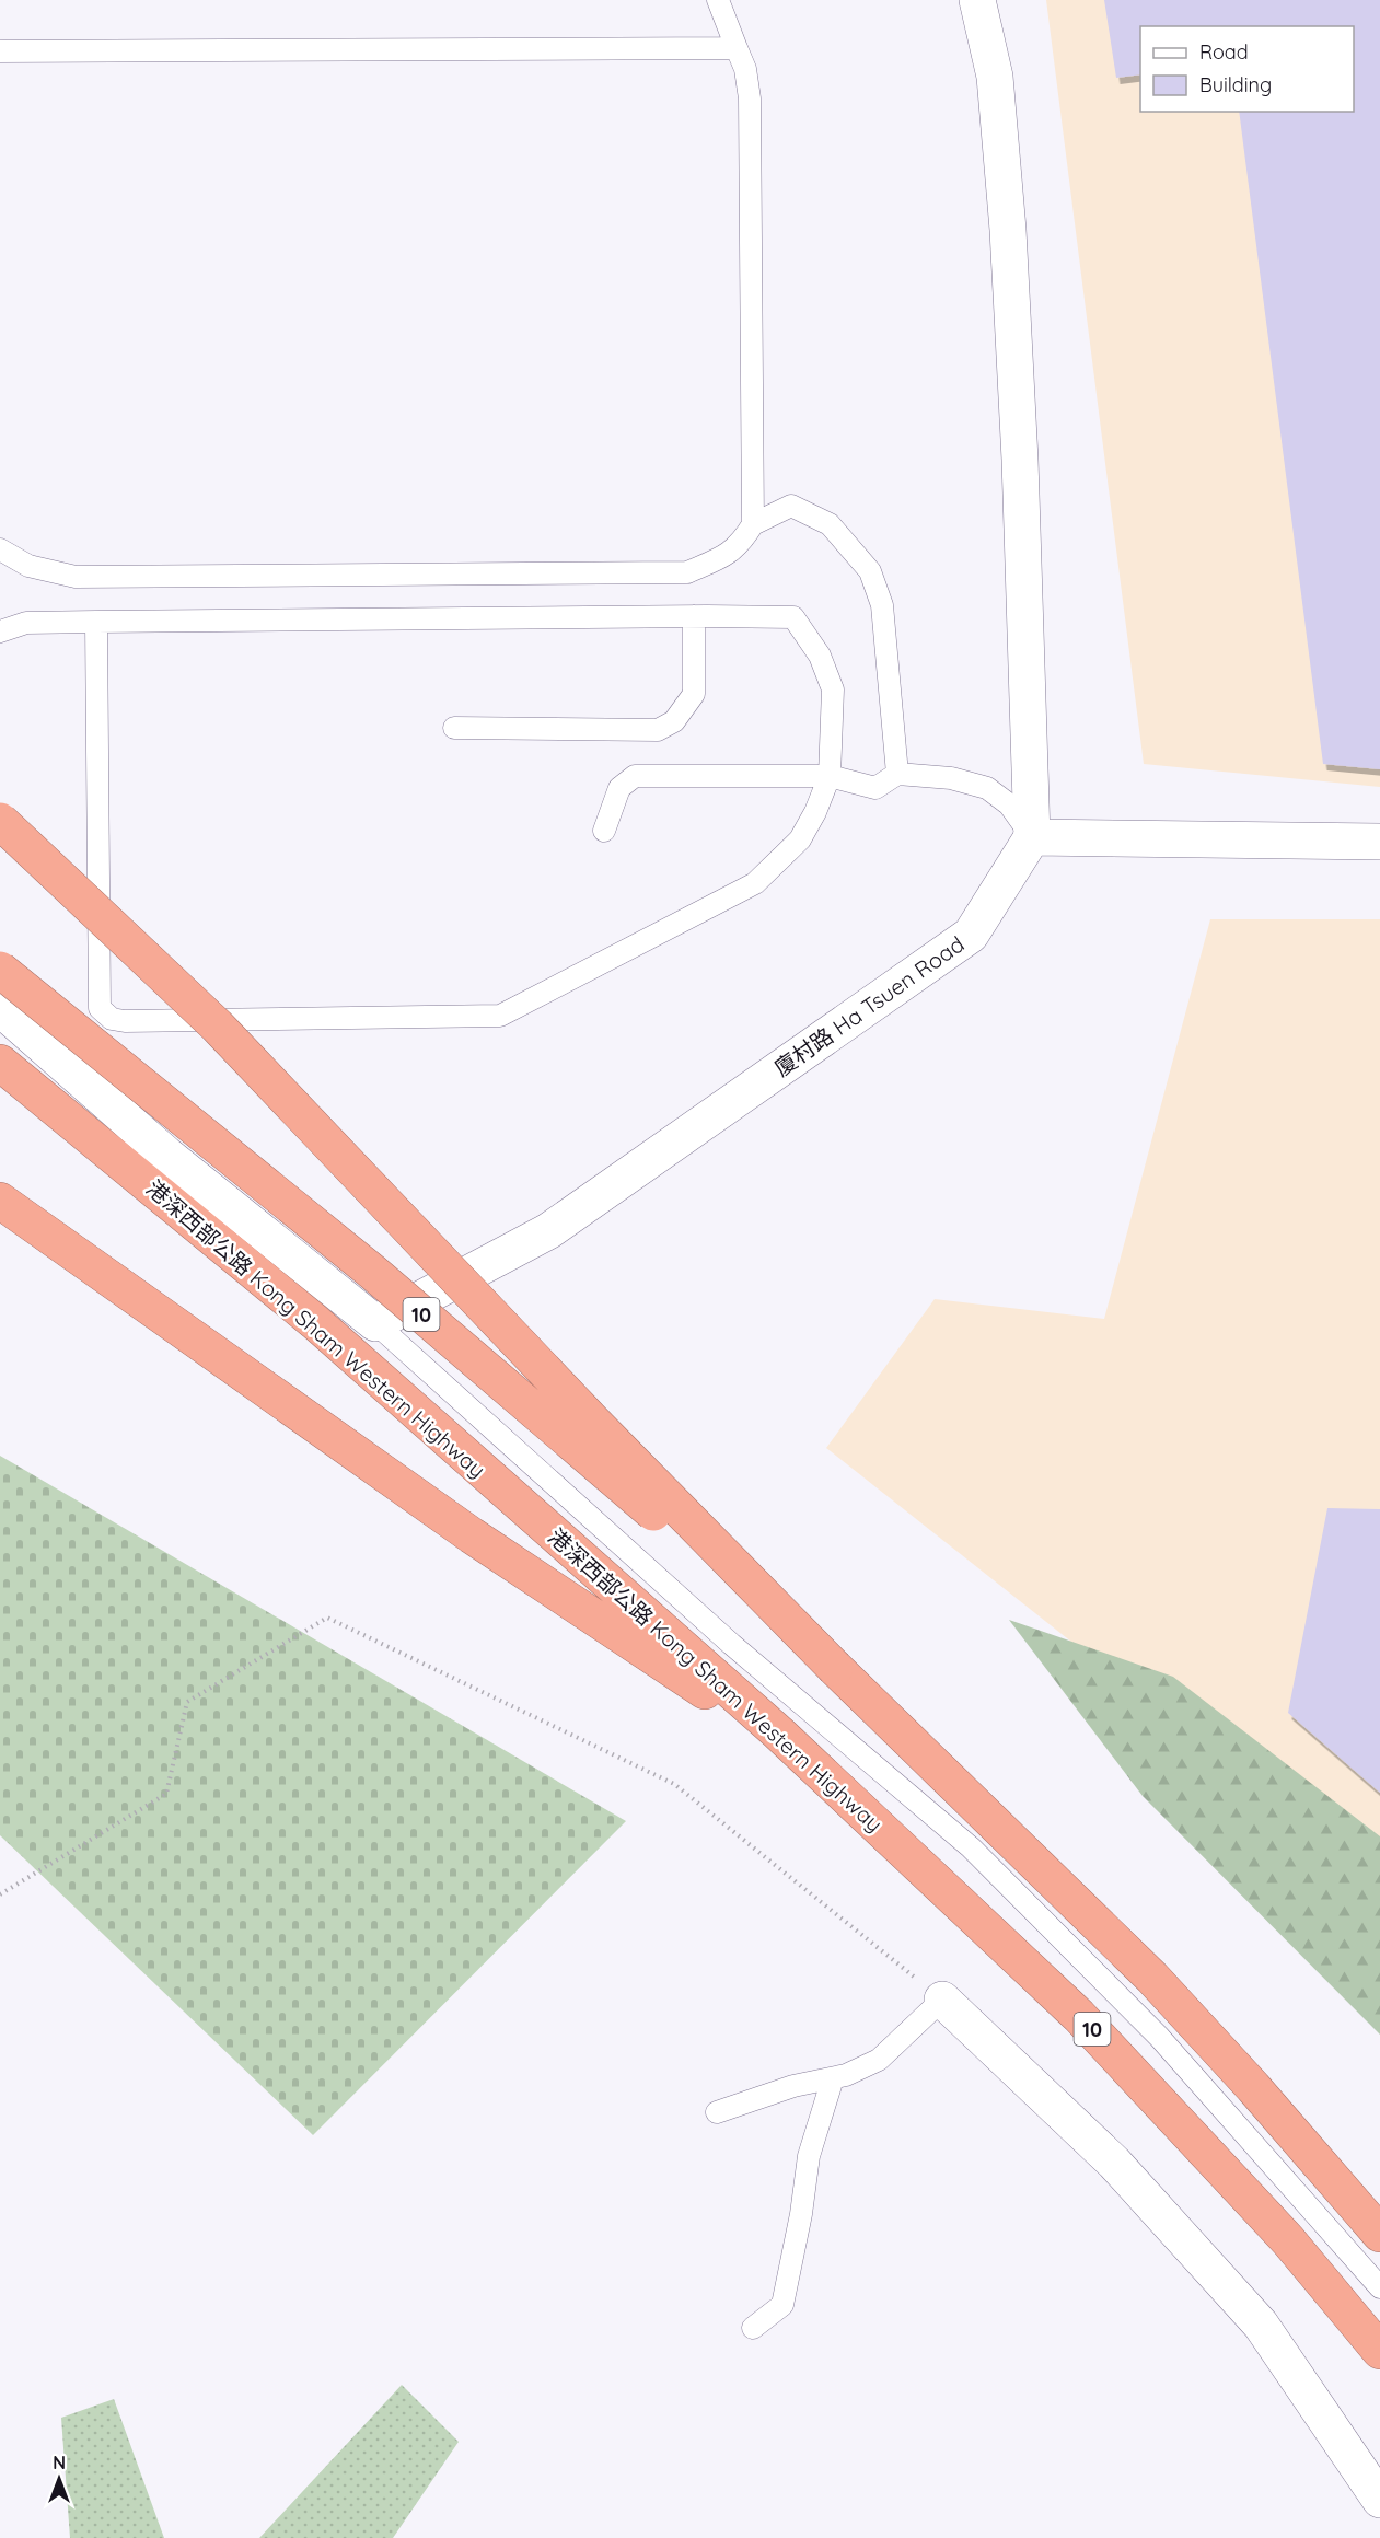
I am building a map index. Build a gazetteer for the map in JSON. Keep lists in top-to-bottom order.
{
  "streets": {
    "highway": ["10", "港深西部公路 Kong Sham Western Highway"],
    "street": ["廈村路 Ha Tsuen Road"]
  },
  "legend": ["Road", "Building"],
  "north": "top"
}
